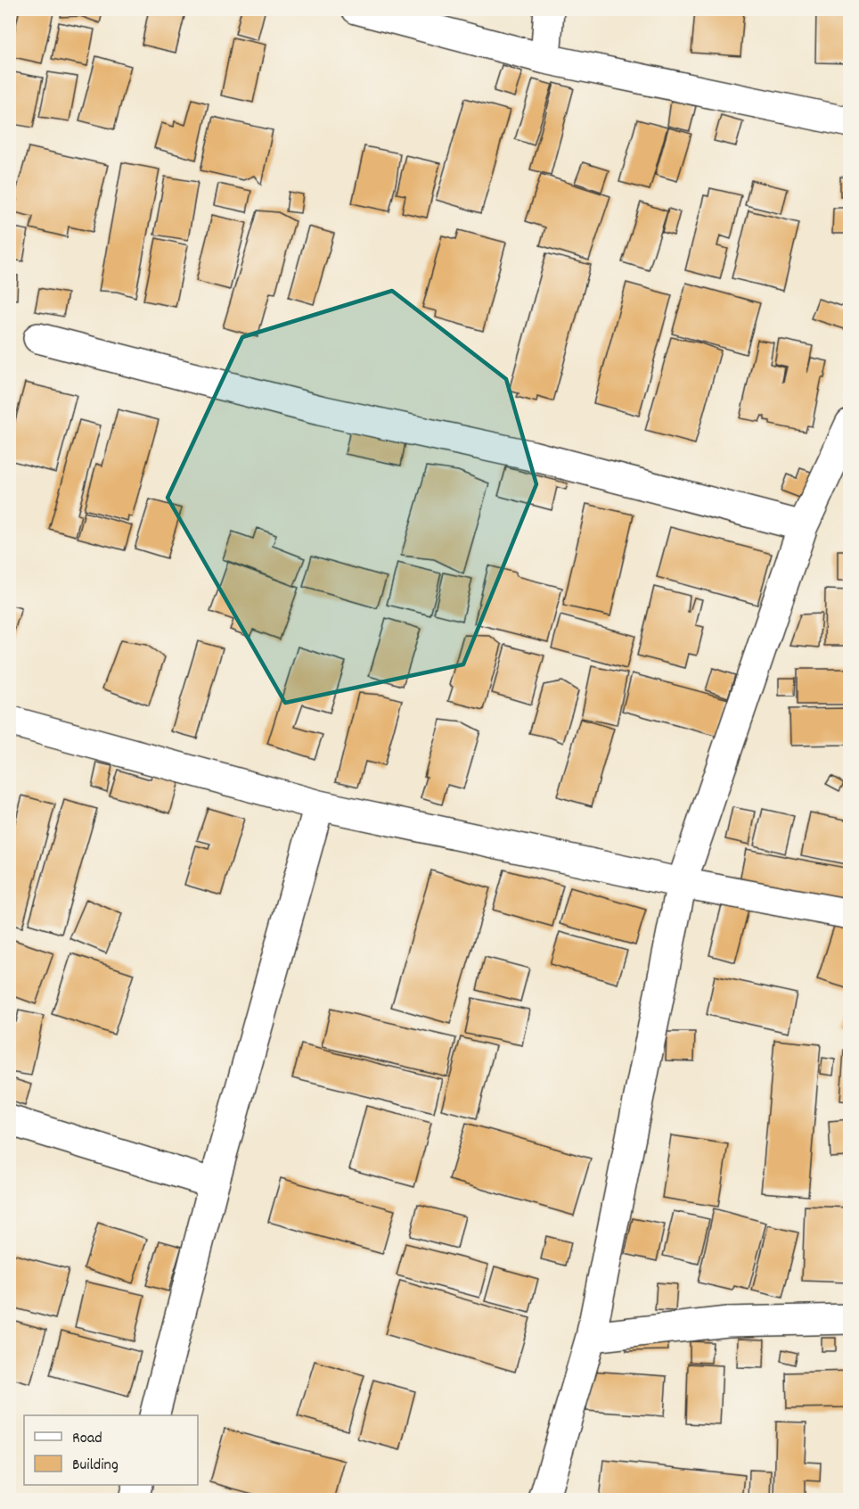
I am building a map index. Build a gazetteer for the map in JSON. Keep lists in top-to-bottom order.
{
  "legend": ["Road", "Building"]
}
